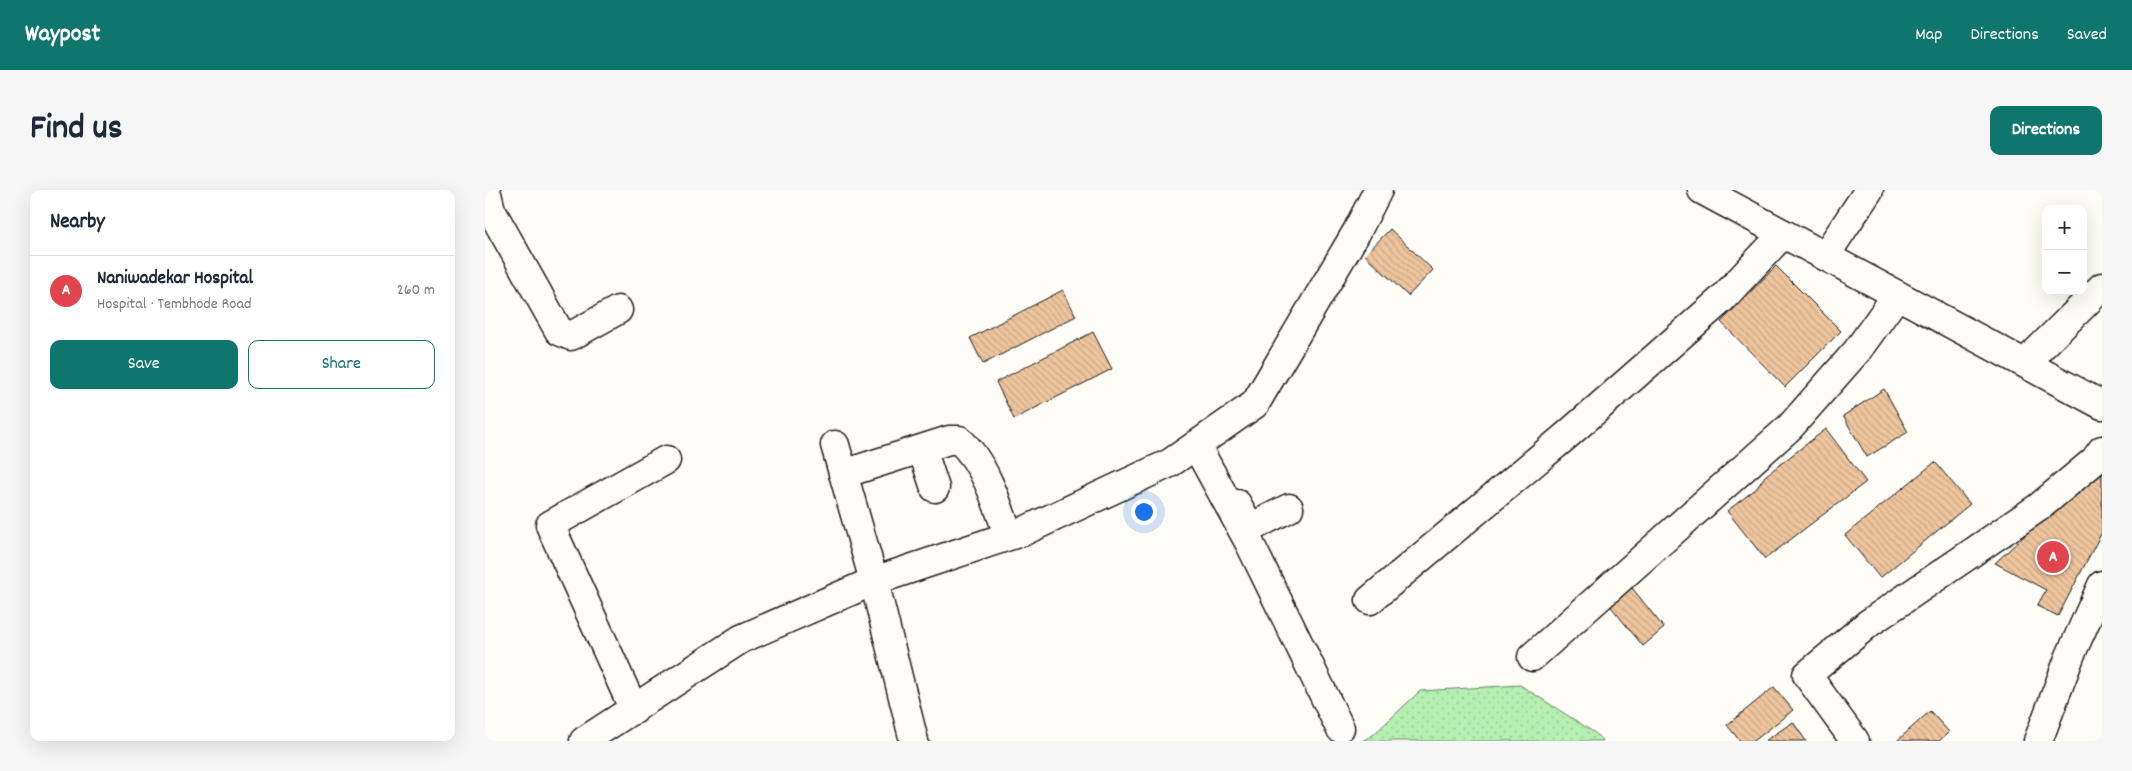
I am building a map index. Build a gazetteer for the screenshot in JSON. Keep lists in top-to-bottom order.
{
  "page": {
    "header": "Waypost",
    "nav": ["Map", "Directions", "Saved"],
    "title": "Find us",
    "buttons": [
      "Directions",
      ["Save", "Share"]
    ],
    "heading": "Nearby",
    "map_buttons": ["+", "−"],
    "list": [
      {
        "mark": "A",
        "name": "Naniwadekar Hospital",
        "note": "Hospital · Tembhode Road",
        "value": "260 m"
      }
    ],
    "pins": "A"
  }
}
